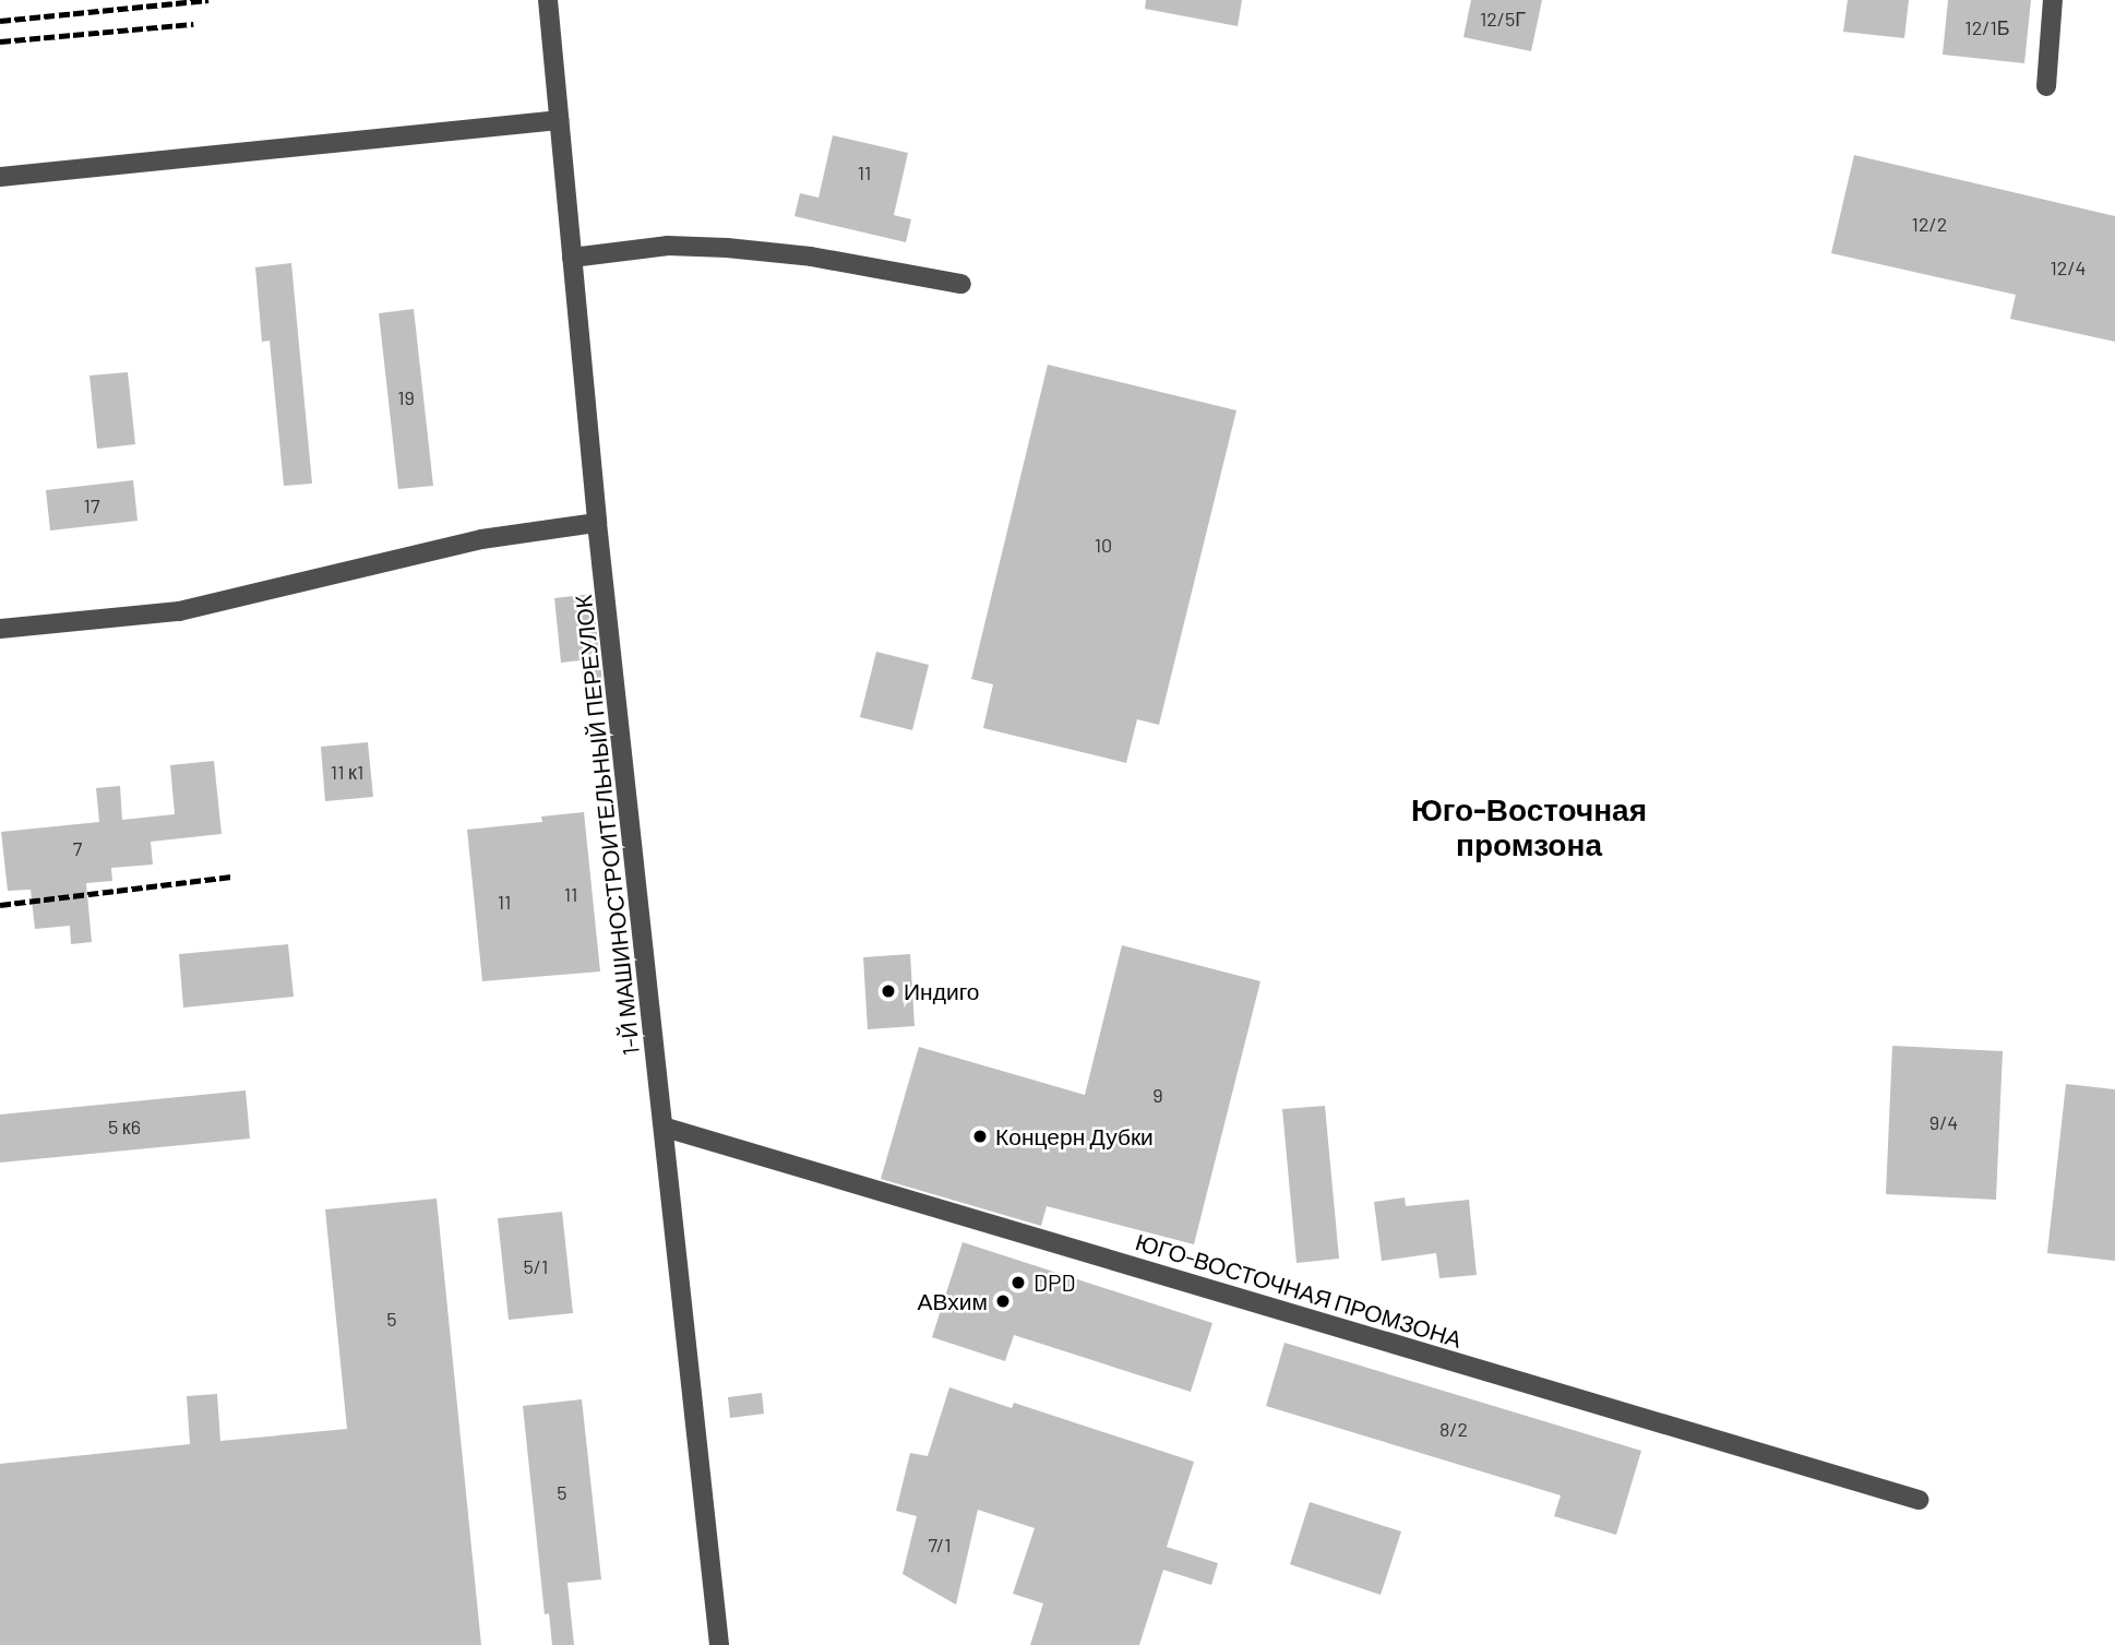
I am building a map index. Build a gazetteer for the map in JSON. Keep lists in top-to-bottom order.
{
  "streets": {
    "street": ["1-Й МАШИНОСТРОИТЕЛЬНЫЙ ПЕРЕУЛОК", "ЮГО-ВОСТОЧНАЯ ПРОМЗОНА"]
  },
  "crossings": [
    ["1-Й МАШИНОСТРОИТЕЛЬНЫЙ ПЕРЕУЛОК", "ЮГО-ВОСТОЧНАЯ ПРОМЗОНА"]
  ],
  "districts": ["Юго-Восточная промзона"],
  "places": [
    "Индиго",
    "Концерн Дубки",
    "DPD",
    "АВхим"
  ],
  "house_numbers": [
    "12/5Г",
    "12/1Б",
    "11",
    "12/2",
    "12/4",
    "19",
    "17",
    "10",
    "11 к1",
    "7",
    "11",
    "11",
    "9",
    "9/4",
    "5 к6",
    "5/1",
    "5",
    "8/2",
    "5",
    "7/1"
  ]
}
